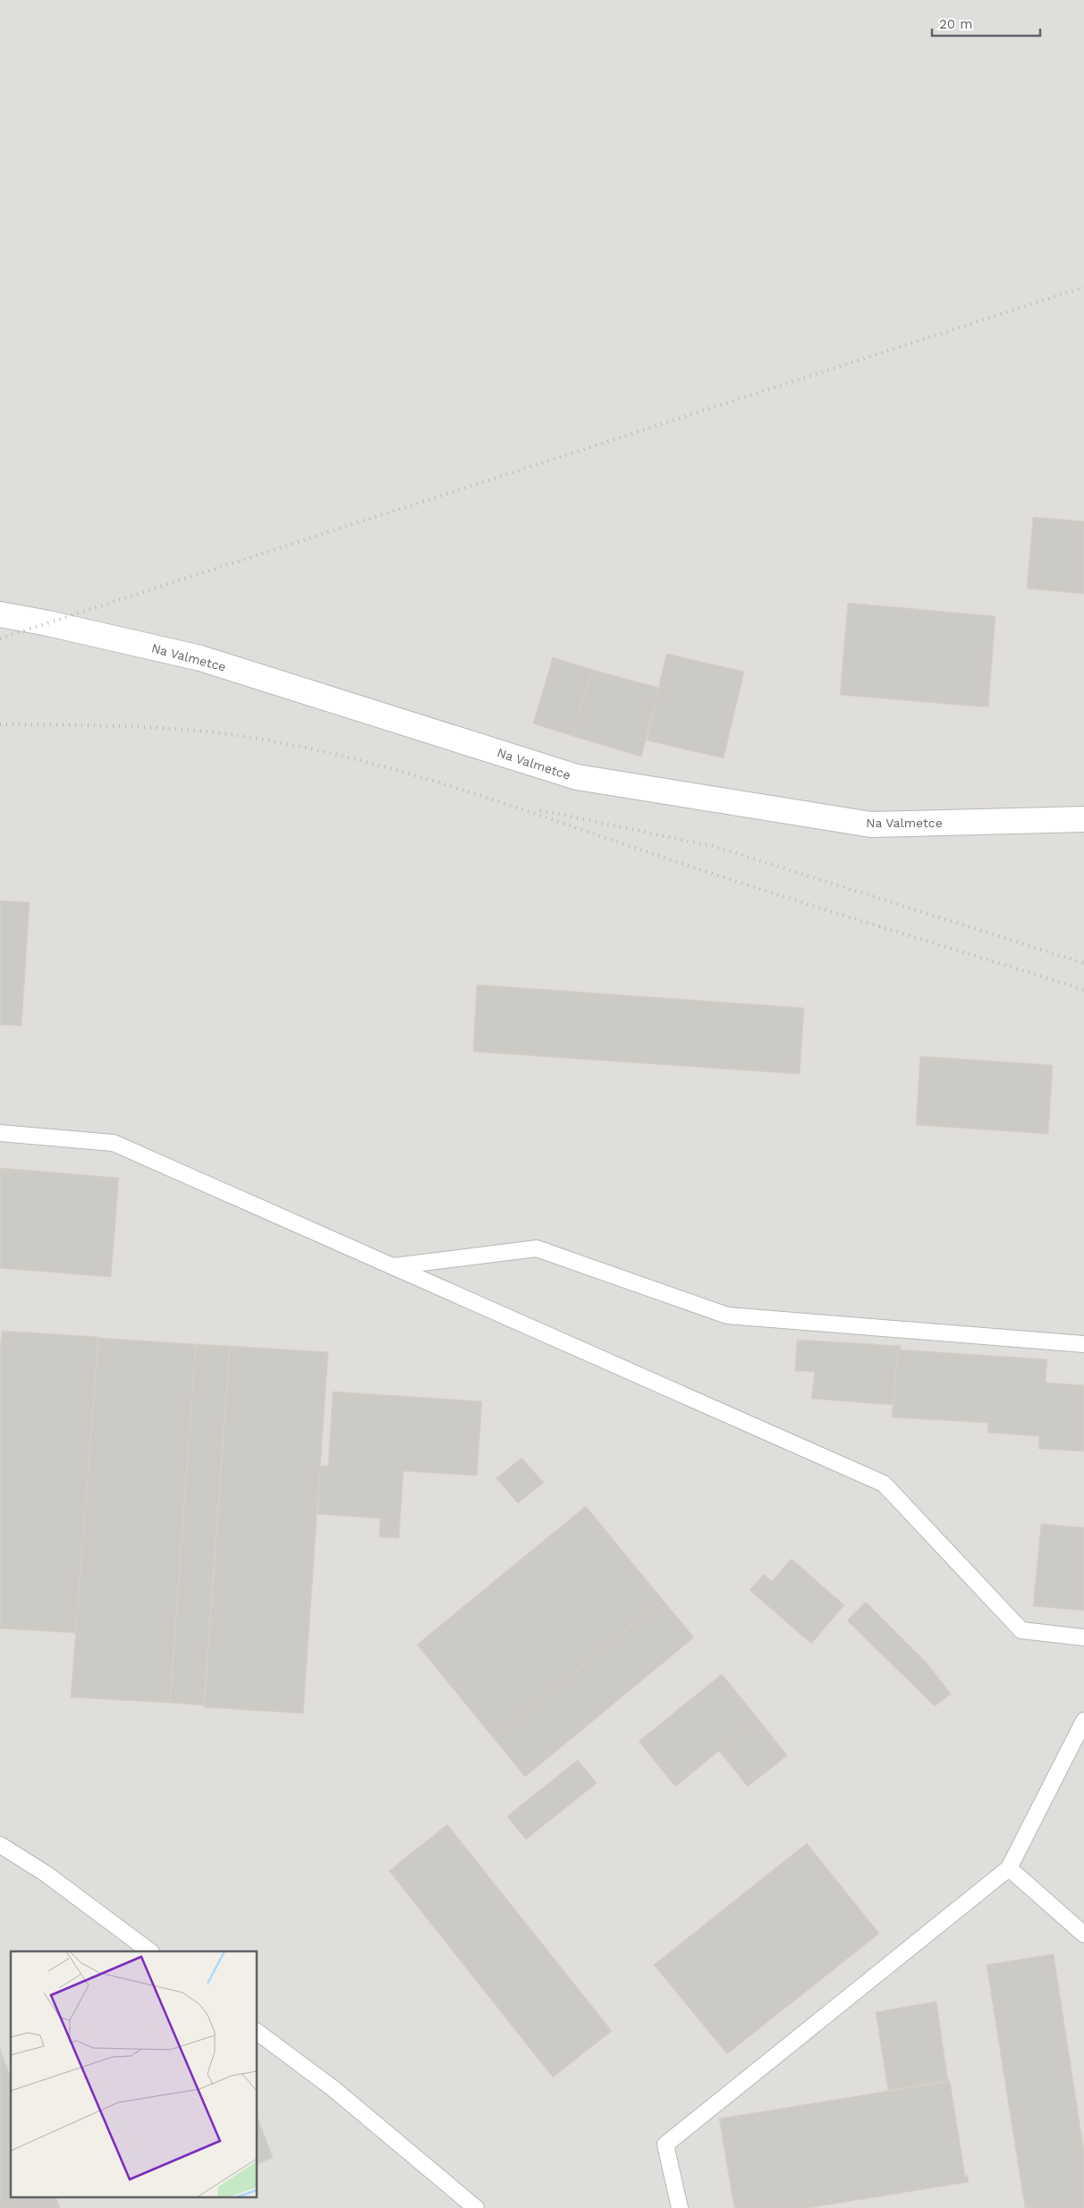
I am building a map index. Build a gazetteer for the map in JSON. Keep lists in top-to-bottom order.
{
  "streets": {
    "street": ["Na Valmetce"]
  },
  "scale_bar": "20 m"
}
